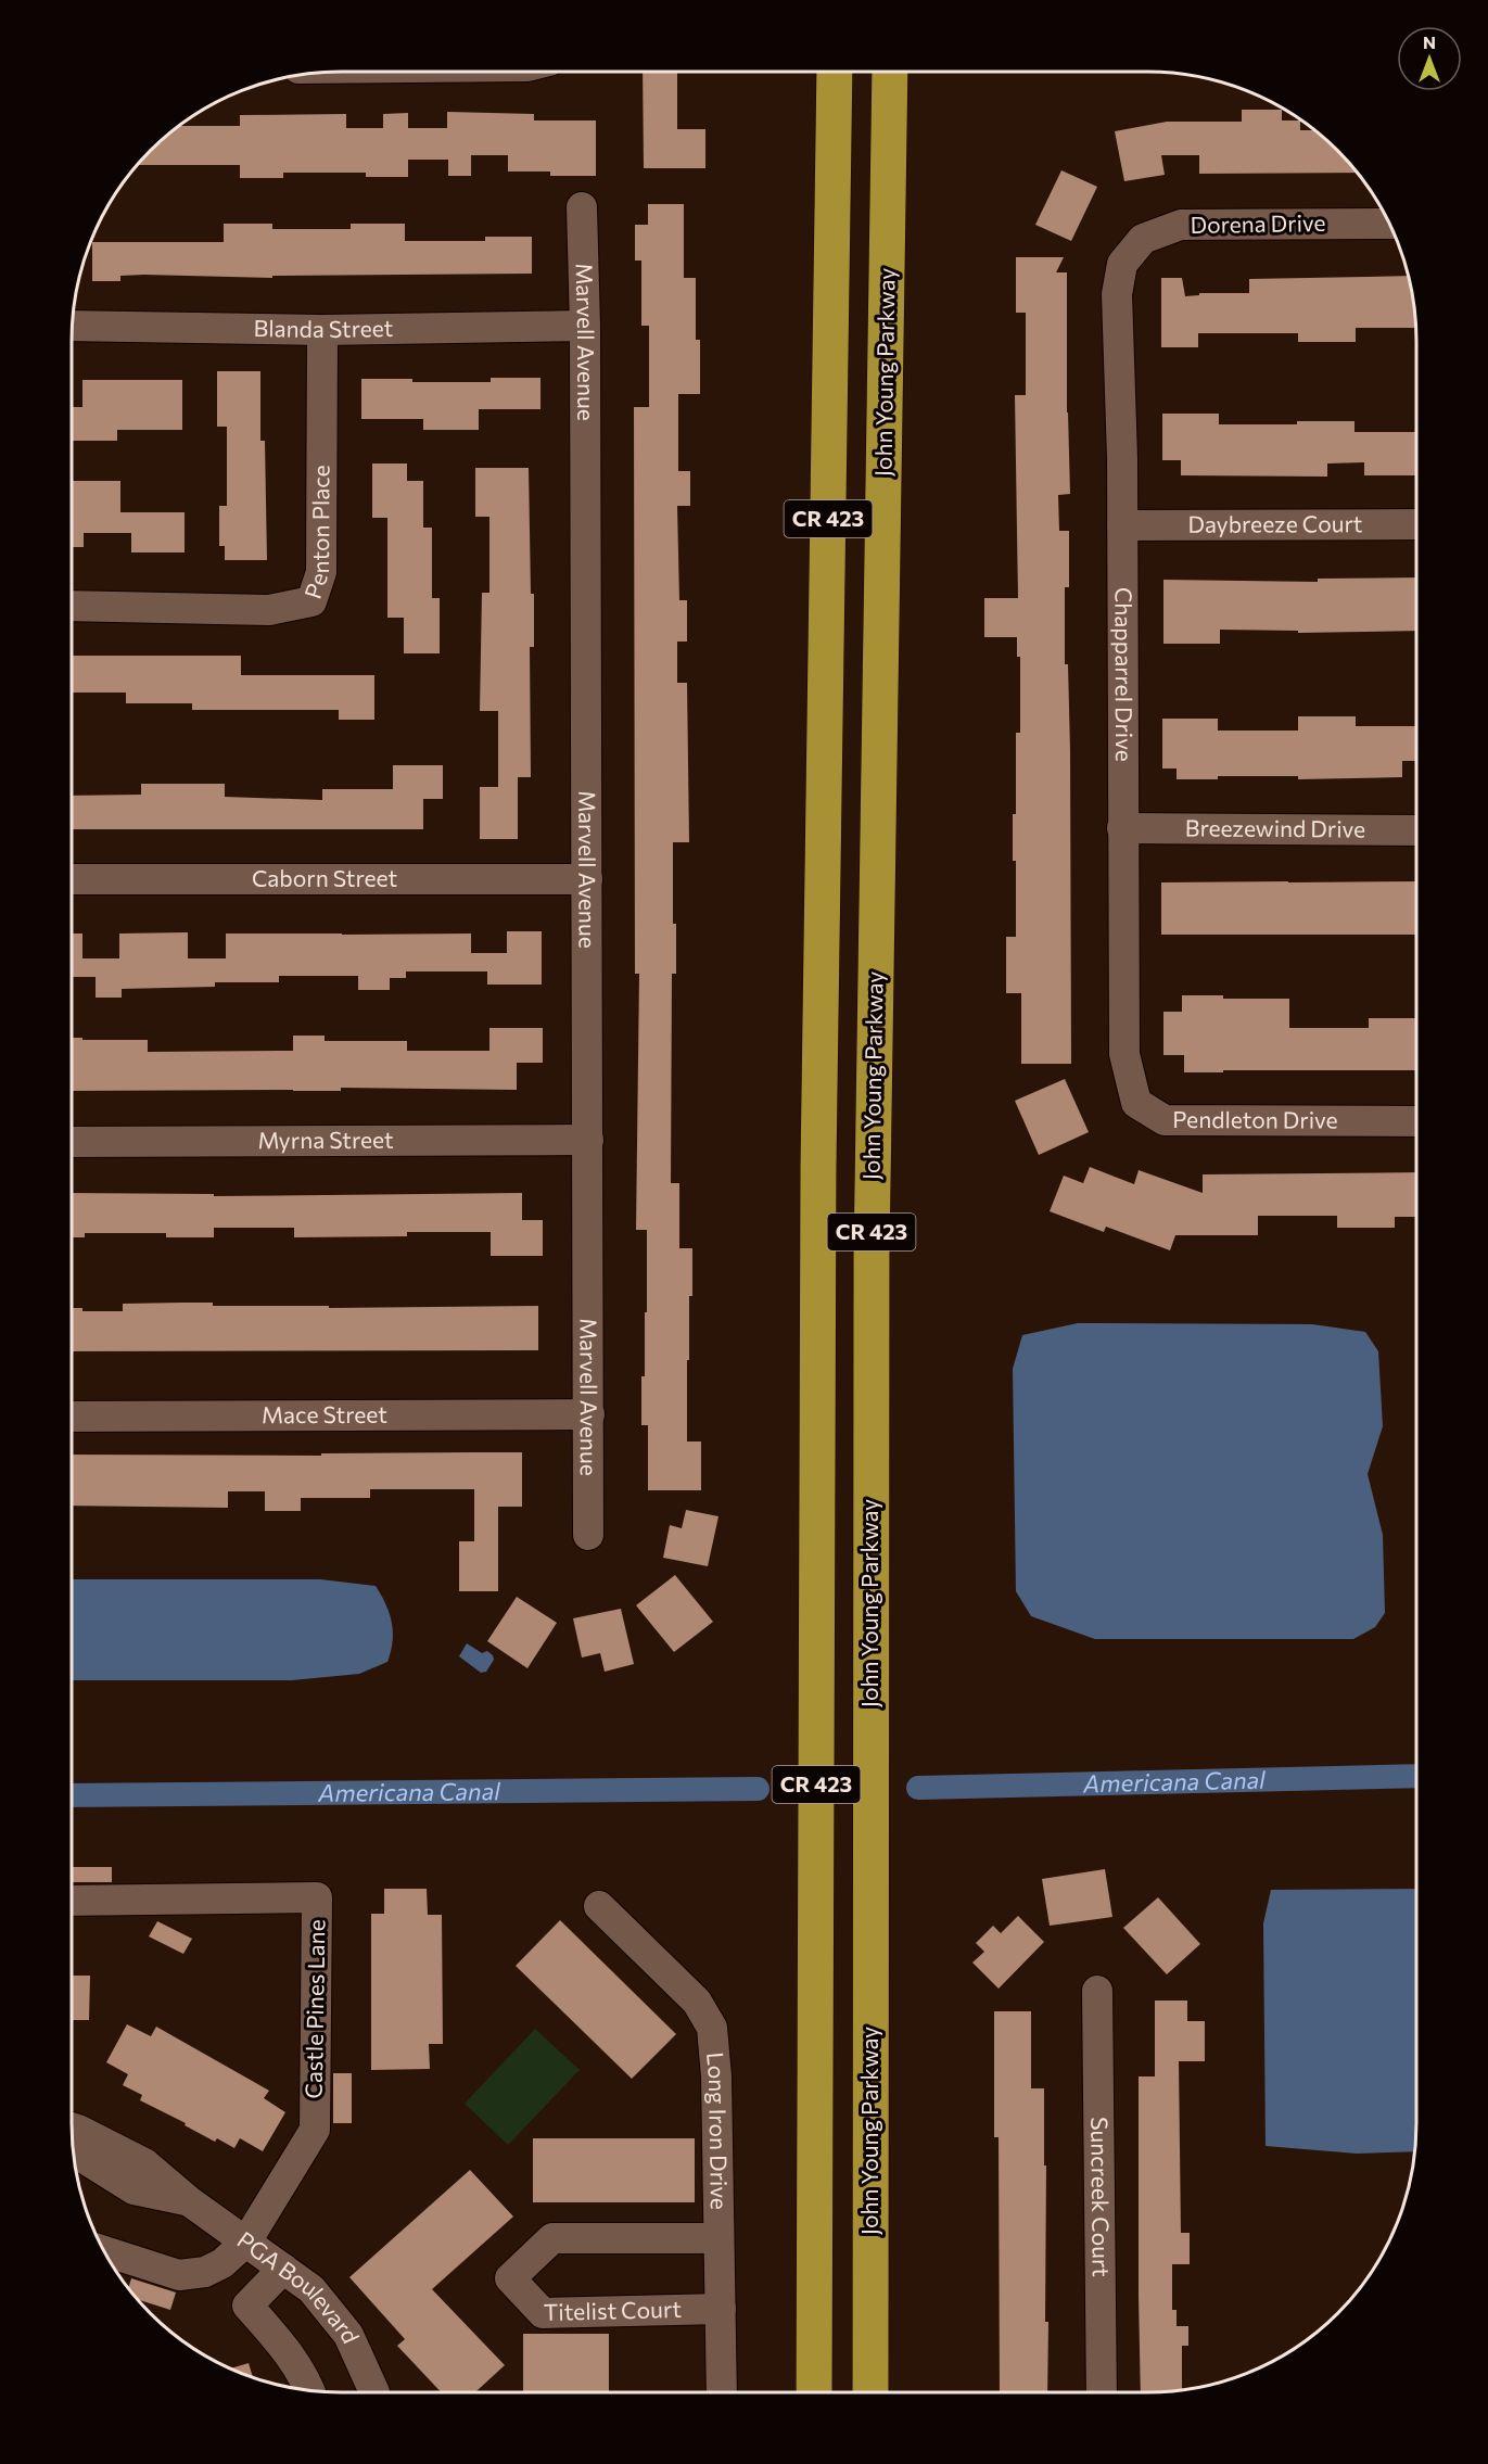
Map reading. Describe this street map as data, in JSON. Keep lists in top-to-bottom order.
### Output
{
  "streets": {
    "highway": ["John Young Parkway", "CR 423"],
    "street": [
      "Dorena Drive",
      "Blanda Street",
      "Marvell Avenue",
      "Daybreeze Court",
      "Penton Place",
      "Chapparrel Drive",
      "Breezewind Drive",
      "Caborn Street",
      "Pendleton Drive",
      "Myrna Street",
      "Mace Street",
      "Castle Pines Lane",
      "Long Iron Drive",
      "Suncreek Court",
      "PGA Boulevard",
      "Titelist Court"
    ]
  },
  "crossings": [
    ["Dorena Drive", "Chapparrel Drive"],
    ["Blanda Street", "Marvell Avenue"],
    ["Blanda Street", "Penton Place"],
    ["Marvell Avenue", "Caborn Street"],
    ["Marvell Avenue", "Myrna Street"],
    ["Marvell Avenue", "Mace Street"],
    ["Daybreeze Court", "Chapparrel Drive"],
    ["Chapparrel Drive", "Breezewind Drive"],
    ["Chapparrel Drive", "Pendleton Drive"],
    ["Castle Pines Lane", "PGA Boulevard"],
    ["Long Iron Drive", "Titelist Court"]
  ],
  "water": ["Americana Canal"],
  "north": "top"
}
